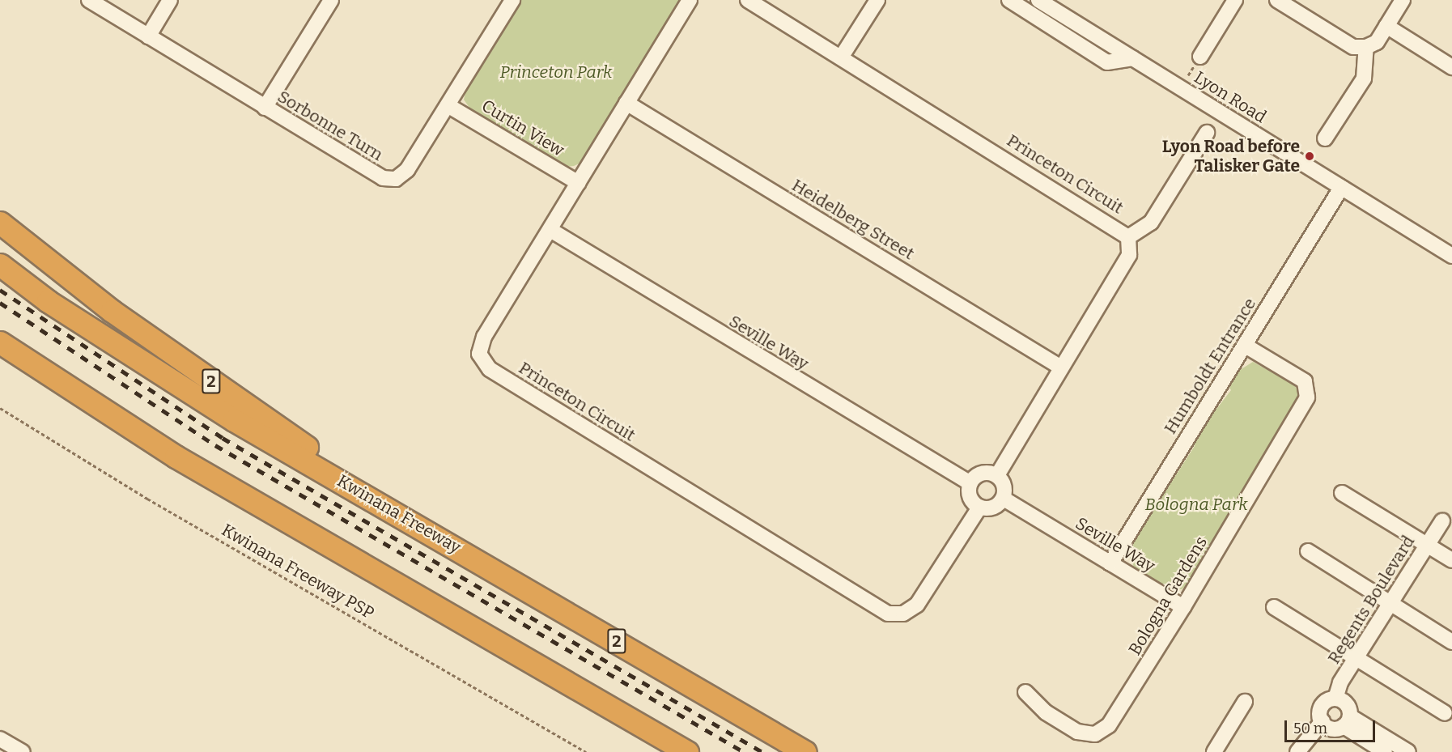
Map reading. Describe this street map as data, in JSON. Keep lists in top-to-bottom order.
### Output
{
  "streets": {
    "highway": ["2", "Kwinana Freeway"],
    "street": [
      "Lyon Road",
      "Sorbonne Turn",
      "Curtin View",
      "Princeton Circuit",
      "Heidelberg Street",
      "Seville Way",
      "Humboldt Entrance",
      "Bologna Gardens",
      "Regents Boulevard"
    ],
    "path": ["Kwinana Freeway PSP"]
  },
  "crossings": [
    ["Lyon Road", "Humboldt Entrance"],
    ["Sorbonne Turn", "Curtin View"],
    ["Curtin View", "Princeton Circuit"],
    ["Princeton Circuit", "Heidelberg Street"],
    ["Princeton Circuit", "Seville Way"],
    ["Seville Way", "Humboldt Entrance"],
    ["Seville Way", "Bologna Gardens"],
    ["Humboldt Entrance", "Bologna Gardens"],
    ["2", "Kwinana Freeway"]
  ],
  "parks": ["Princeton Park", "Bologna Park"],
  "places": ["Lyon Road before Talisker Gate"],
  "scale_bar": "50 m"
}
